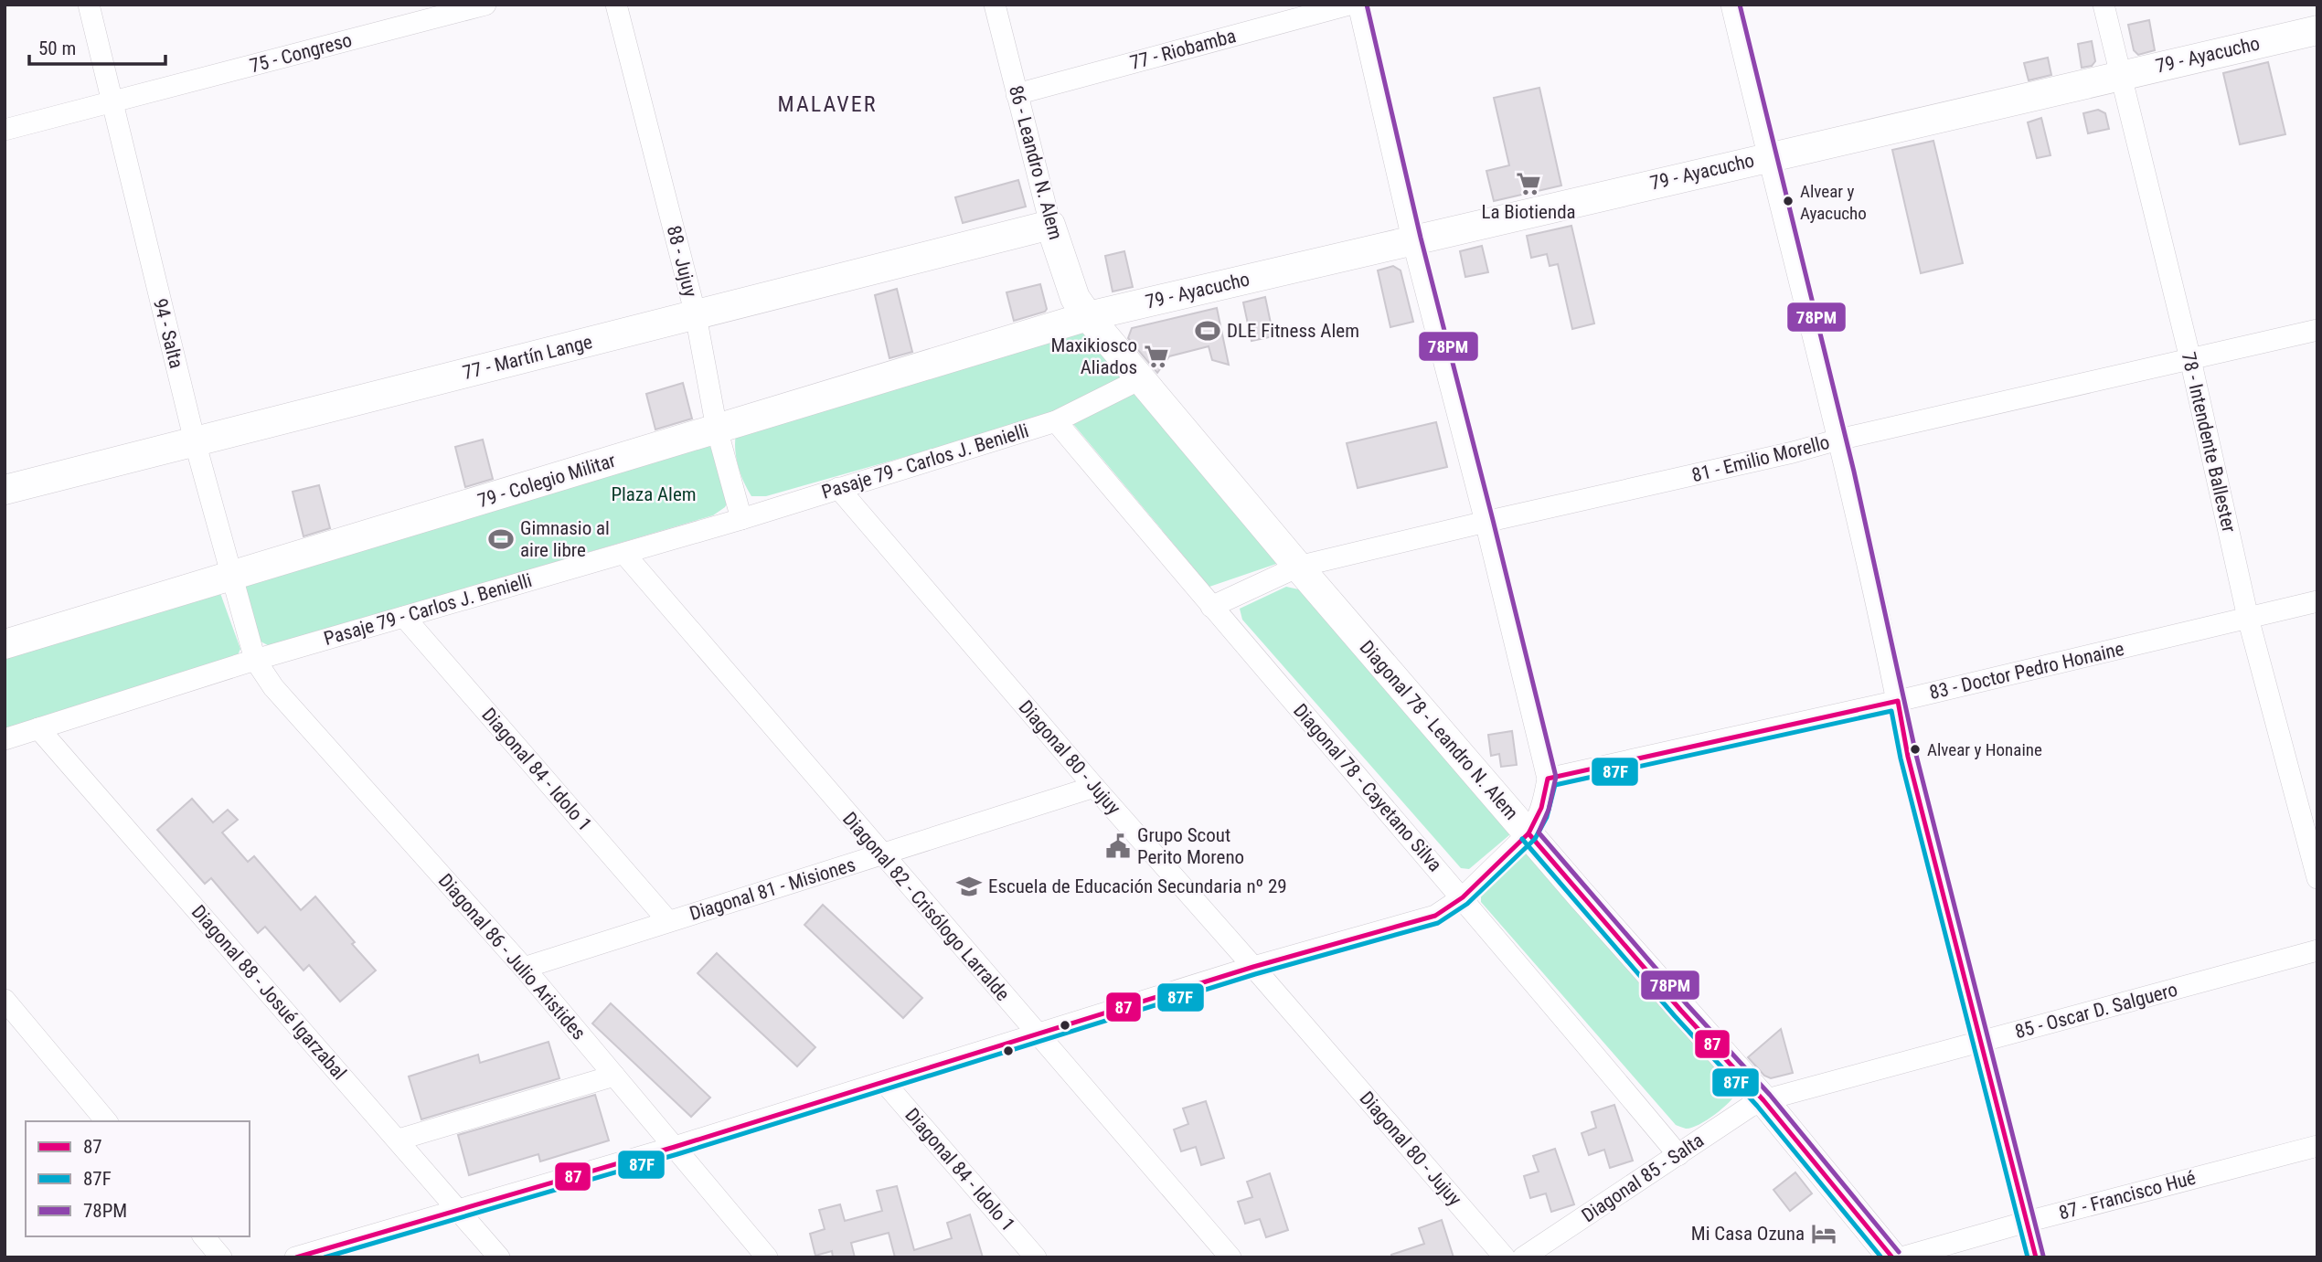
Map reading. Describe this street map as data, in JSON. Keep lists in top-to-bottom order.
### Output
{
  "streets": {
    "street": [
      "77 - Riobamba",
      "75 - Congreso",
      "79 - Ayacucho",
      "86 - Leandro N. Alem",
      "88 - Jujuy",
      "94 - Salta",
      "77 - Martín Lange",
      "78 - Intendente Ballester",
      "81 - Emilio Morello",
      "Pasaje 79 - Carlos J. Benielli",
      "79 - Colegio Militar",
      "83 - Doctor Pedro Honaine",
      "Diagonal 78 - Leandro N. Alem",
      "Diagonal 80 - Jujuy",
      "Diagonal 84 - Idolo 1",
      "Diagonal 78 - Cayetano Silva",
      "Diagonal 81 - Misiones",
      "Diagonal 82 - Crisólogo Larralde",
      "Diagonal 86 - Julio Aristides",
      "Diagonal 88 - Josué Igarzabal",
      "85 - Oscar D. Salguero",
      "Diagonal 85 - Salta",
      "87 - Francisco Hué"
    ]
  },
  "crossings": [
    ["77 - Riobamba", "86 - Leandro N. Alem"],
    ["75 - Congreso", "94 - Salta"],
    ["79 - Ayacucho", "86 - Leandro N. Alem"],
    ["79 - Ayacucho", "78 - Intendente Ballester"],
    ["79 - Ayacucho", "79 - Colegio Militar"],
    ["79 - Ayacucho", "Diagonal 78 - Leandro N. Alem"],
    ["86 - Leandro N. Alem", "77 - Martín Lange"],
    ["86 - Leandro N. Alem", "79 - Colegio Militar"],
    ["86 - Leandro N. Alem", "Diagonal 78 - Leandro N. Alem"],
    ["88 - Jujuy", "77 - Martín Lange"],
    ["88 - Jujuy", "Pasaje 79 - Carlos J. Benielli"],
    ["88 - Jujuy", "79 - Colegio Militar"],
    ["94 - Salta", "77 - Martín Lange"],
    ["94 - Salta", "Pasaje 79 - Carlos J. Benielli"],
    ["94 - Salta", "79 - Colegio Militar"],
    ["94 - Salta", "Diagonal 86 - Julio Aristides"],
    ["78 - Intendente Ballester", "81 - Emilio Morello"],
    ["78 - Intendente Ballester", "83 - Doctor Pedro Honaine"],
    ["81 - Emilio Morello", "Diagonal 78 - Leandro N. Alem"],
    ["81 - Emilio Morello", "Diagonal 78 - Cayetano Silva"],
    ["Pasaje 79 - Carlos J. Benielli", "Diagonal 78 - Leandro N. Alem"],
    ["Pasaje 79 - Carlos J. Benielli", "Diagonal 80 - Jujuy"],
    ["Pasaje 79 - Carlos J. Benielli", "Diagonal 84 - Idolo 1"],
    ["Pasaje 79 - Carlos J. Benielli", "Diagonal 78 - Cayetano Silva"],
    ["Pasaje 79 - Carlos J. Benielli", "Diagonal 82 - Crisólogo Larralde"],
    ["Pasaje 79 - Carlos J. Benielli", "Diagonal 86 - Julio Aristides"],
    ["Pasaje 79 - Carlos J. Benielli", "Diagonal 88 - Josué Igarzabal"],
    ["79 - Colegio Militar", "Diagonal 78 - Leandro N. Alem"],
    ["Diagonal 78 - Leandro N. Alem", "85 - Oscar D. Salguero"],
    ["Diagonal 78 - Leandro N. Alem", "Diagonal 85 - Salta"],
    ["Diagonal 80 - Jujuy", "Diagonal 81 - Misiones"],
    ["Diagonal 84 - Idolo 1", "Diagonal 81 - Misiones"],
    ["Diagonal 78 - Cayetano Silva", "Diagonal 85 - Salta"],
    ["Diagonal 81 - Misiones", "Diagonal 82 - Crisólogo Larralde"],
    ["Diagonal 81 - Misiones", "Diagonal 86 - Julio Aristides"],
    ["85 - Oscar D. Salguero", "Diagonal 85 - Salta"]
  ],
  "districts": ["MALAVER"],
  "parks": ["Plaza Alem"],
  "places": {
    "supermarket": ["La Biotienda", "Maxikiosco Aliados"],
    "other": ["Alvear y Ayacucho", "Alvear y Honaine"],
    "sports": ["DLE Fitness Alem", "Gimnasio al aire libre"],
    "public building": ["Grupo Scout Perito Moreno"],
    "school or university": ["Escuela de Educación Secundaria nº 29"],
    "hotel": ["Mi Casa Ozuna"]
  },
  "lines": ["transit line 78PM", "transit line 87", "transit line 87F"],
  "legend": ["87", "87F", "78PM"],
  "scale_bar": "50 m"
}
